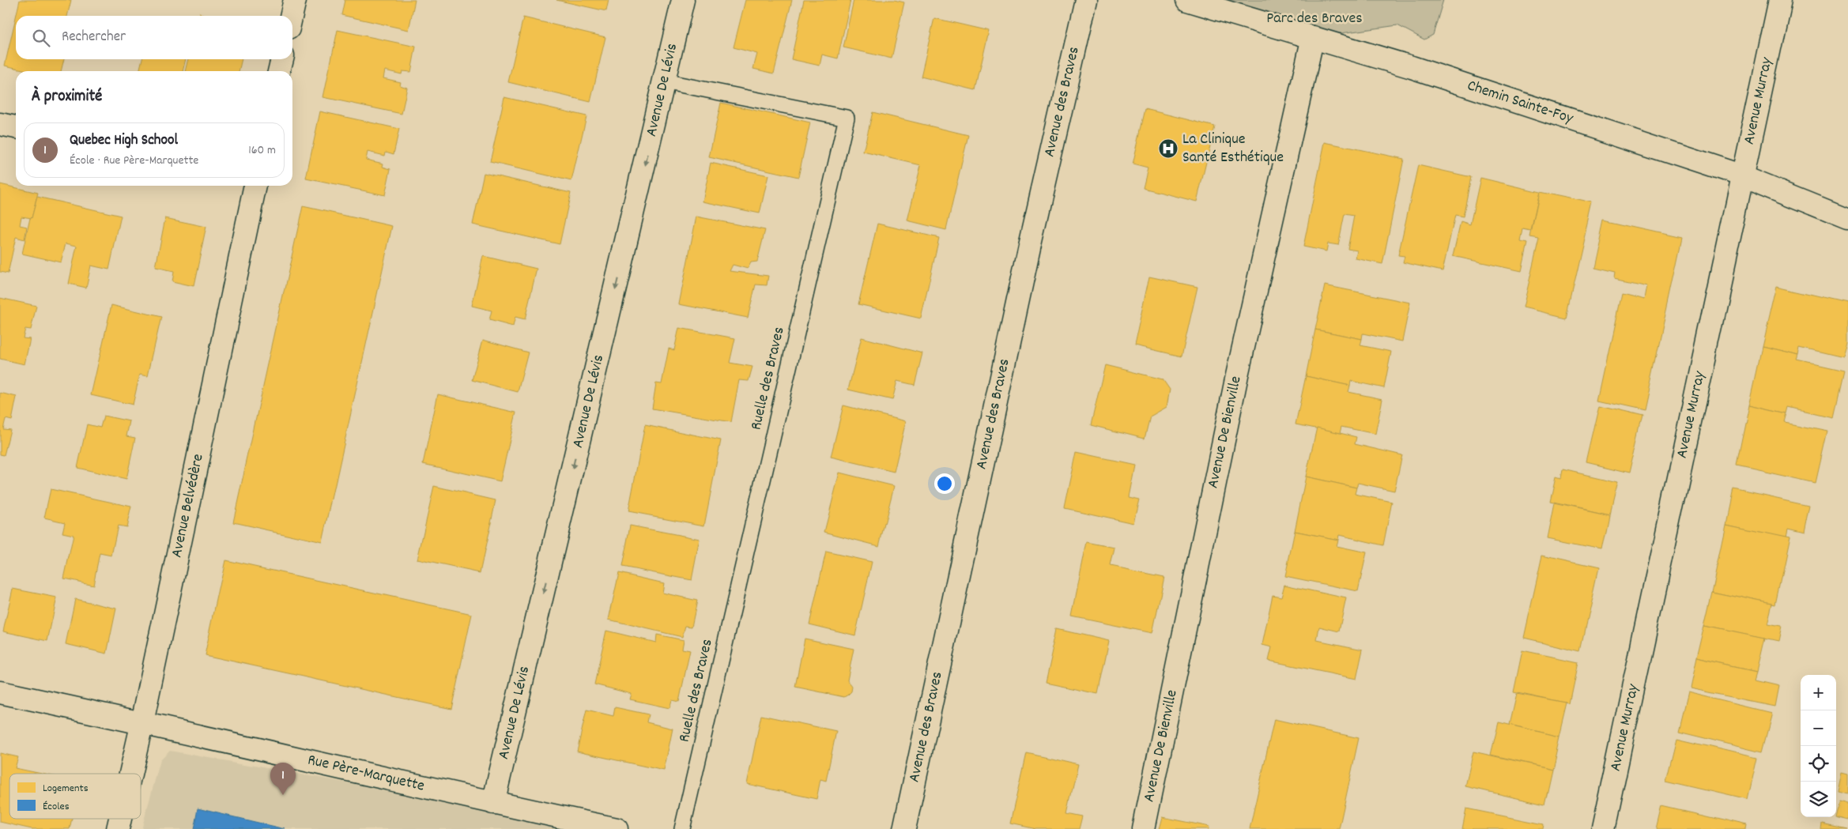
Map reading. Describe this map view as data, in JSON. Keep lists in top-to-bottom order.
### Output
{
  "streets": {
    "street": [
      "Avenue De Lévis",
      "Avenue Murray",
      "Avenue des Braves",
      "Chemin Sainte-Foy",
      "Avenue De Bienville",
      "Avenue Belvédère",
      "Rue Père-Marquette"
    ],
    "lane": ["Ruelle des Braves"]
  },
  "crossings": [
    ["Avenue De Lévis", "Ruelle des Braves"],
    ["Avenue De Lévis", "Rue Père-Marquette"],
    ["Avenue Murray", "Chemin Sainte-Foy"],
    ["Chemin Sainte-Foy", "Avenue De Bienville"],
    ["Avenue Belvédère", "Rue Père-Marquette"]
  ],
  "one_way": ["Avenue De Lévis"],
  "parks": ["Parc des Braves"],
  "places": {
    "hospital": ["La Clinique Santé Esthétique"]
  },
  "legend": ["Logements", "Écoles"],
  "page": {
    "search": "Rechercher",
    "heading": "À proximité",
    "list": [
      {
        "mark": "1",
        "name": "Quebec High School",
        "note": "École · Rue Père-Marquette",
        "value": "160 m"
      }
    ],
    "map_buttons": ["+", "−"],
    "pins": "1"
  }
}
